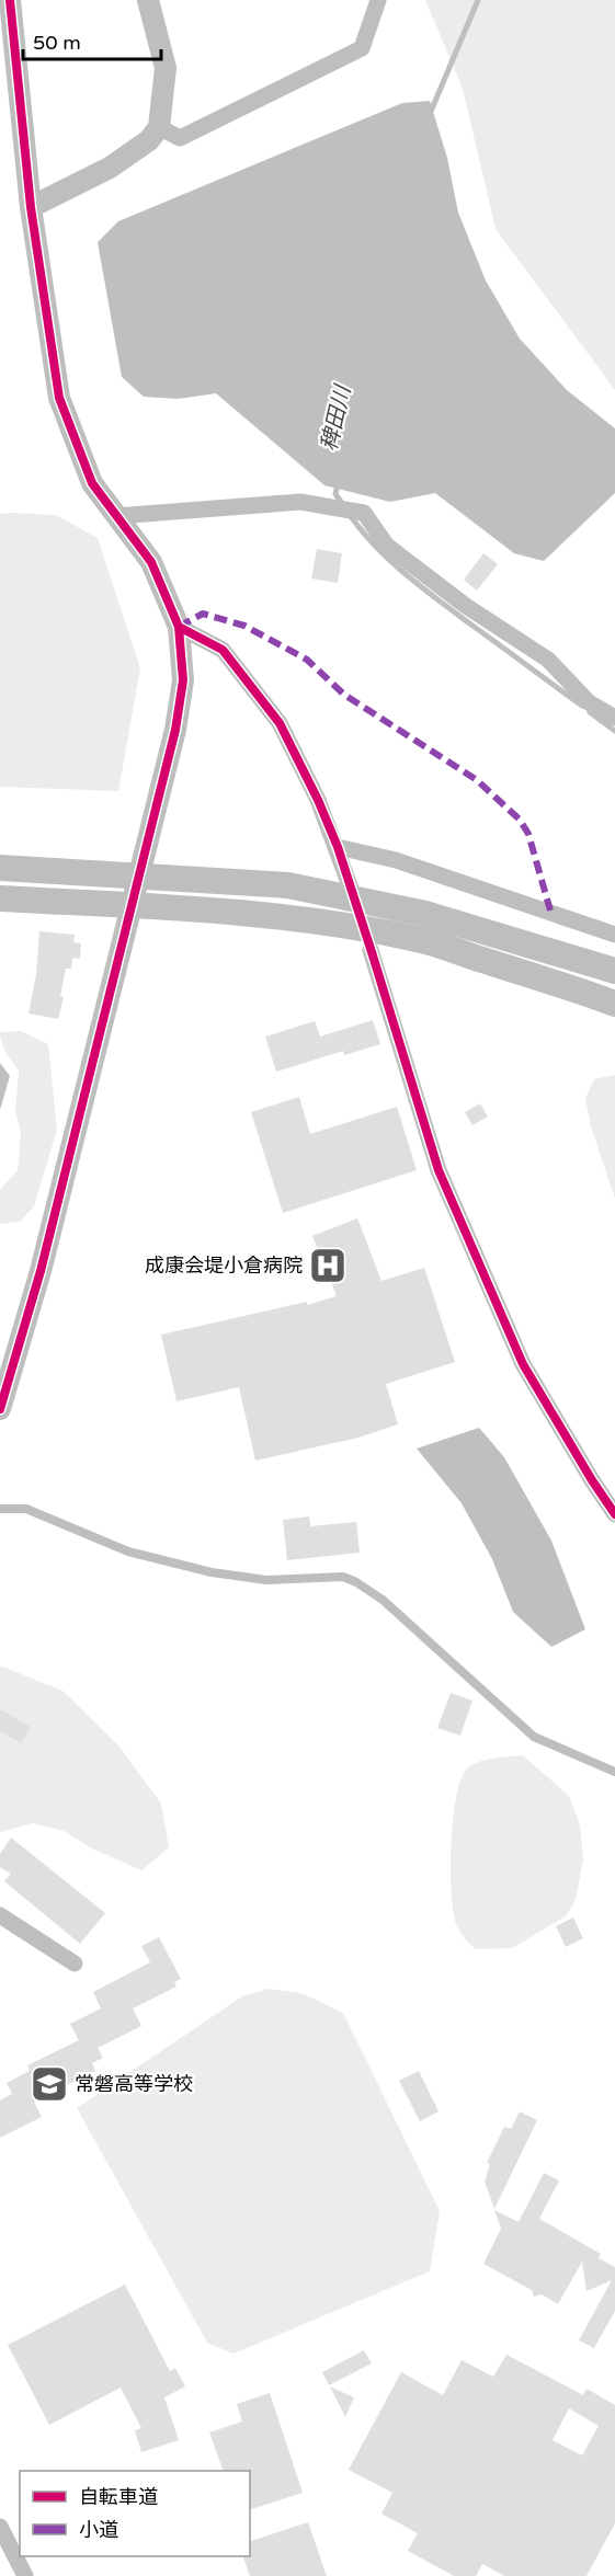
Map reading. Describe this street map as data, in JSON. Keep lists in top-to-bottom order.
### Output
{
  "water": ["稗田川"],
  "places": {
    "hospital": ["成康会堤小倉病院"],
    "school or university": ["常磐高等学校"]
  },
  "legend": ["自転車道", "小道"],
  "scale_bar": "50 m"
}
